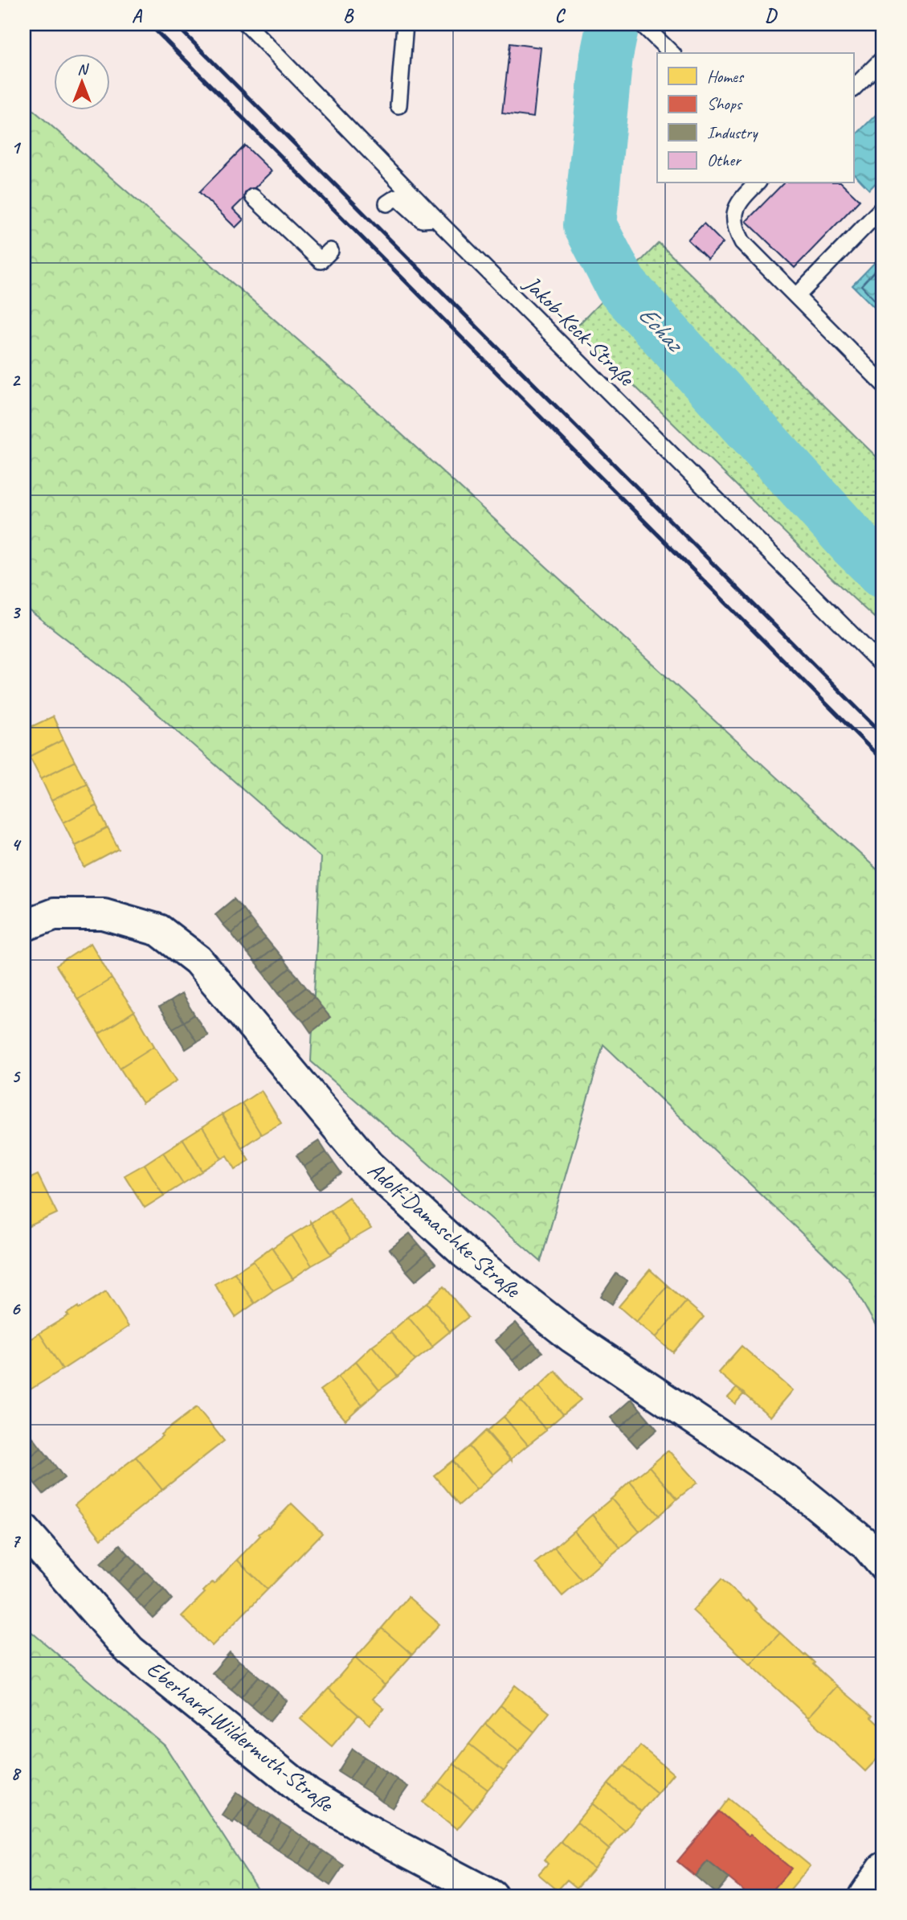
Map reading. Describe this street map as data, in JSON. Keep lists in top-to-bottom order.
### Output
{
  "streets": {
    "street": ["Adolf-Damaschke-Straße", "Eberhard-Wildermuth-Straße"],
    "lane": ["Jakob-Keck-Straße"]
  },
  "water": ["Echaz"],
  "legend": [
    "Homes",
    "Shops",
    "Industry",
    "Other"
  ],
  "north": "top",
  "grid": {
    "columns": [
      "A",
      "B",
      "C",
      "D"
    ],
    "rows": [
      "1",
      "2",
      "3",
      "4",
      "5",
      "6",
      "7",
      "8"
    ]
  }
}
